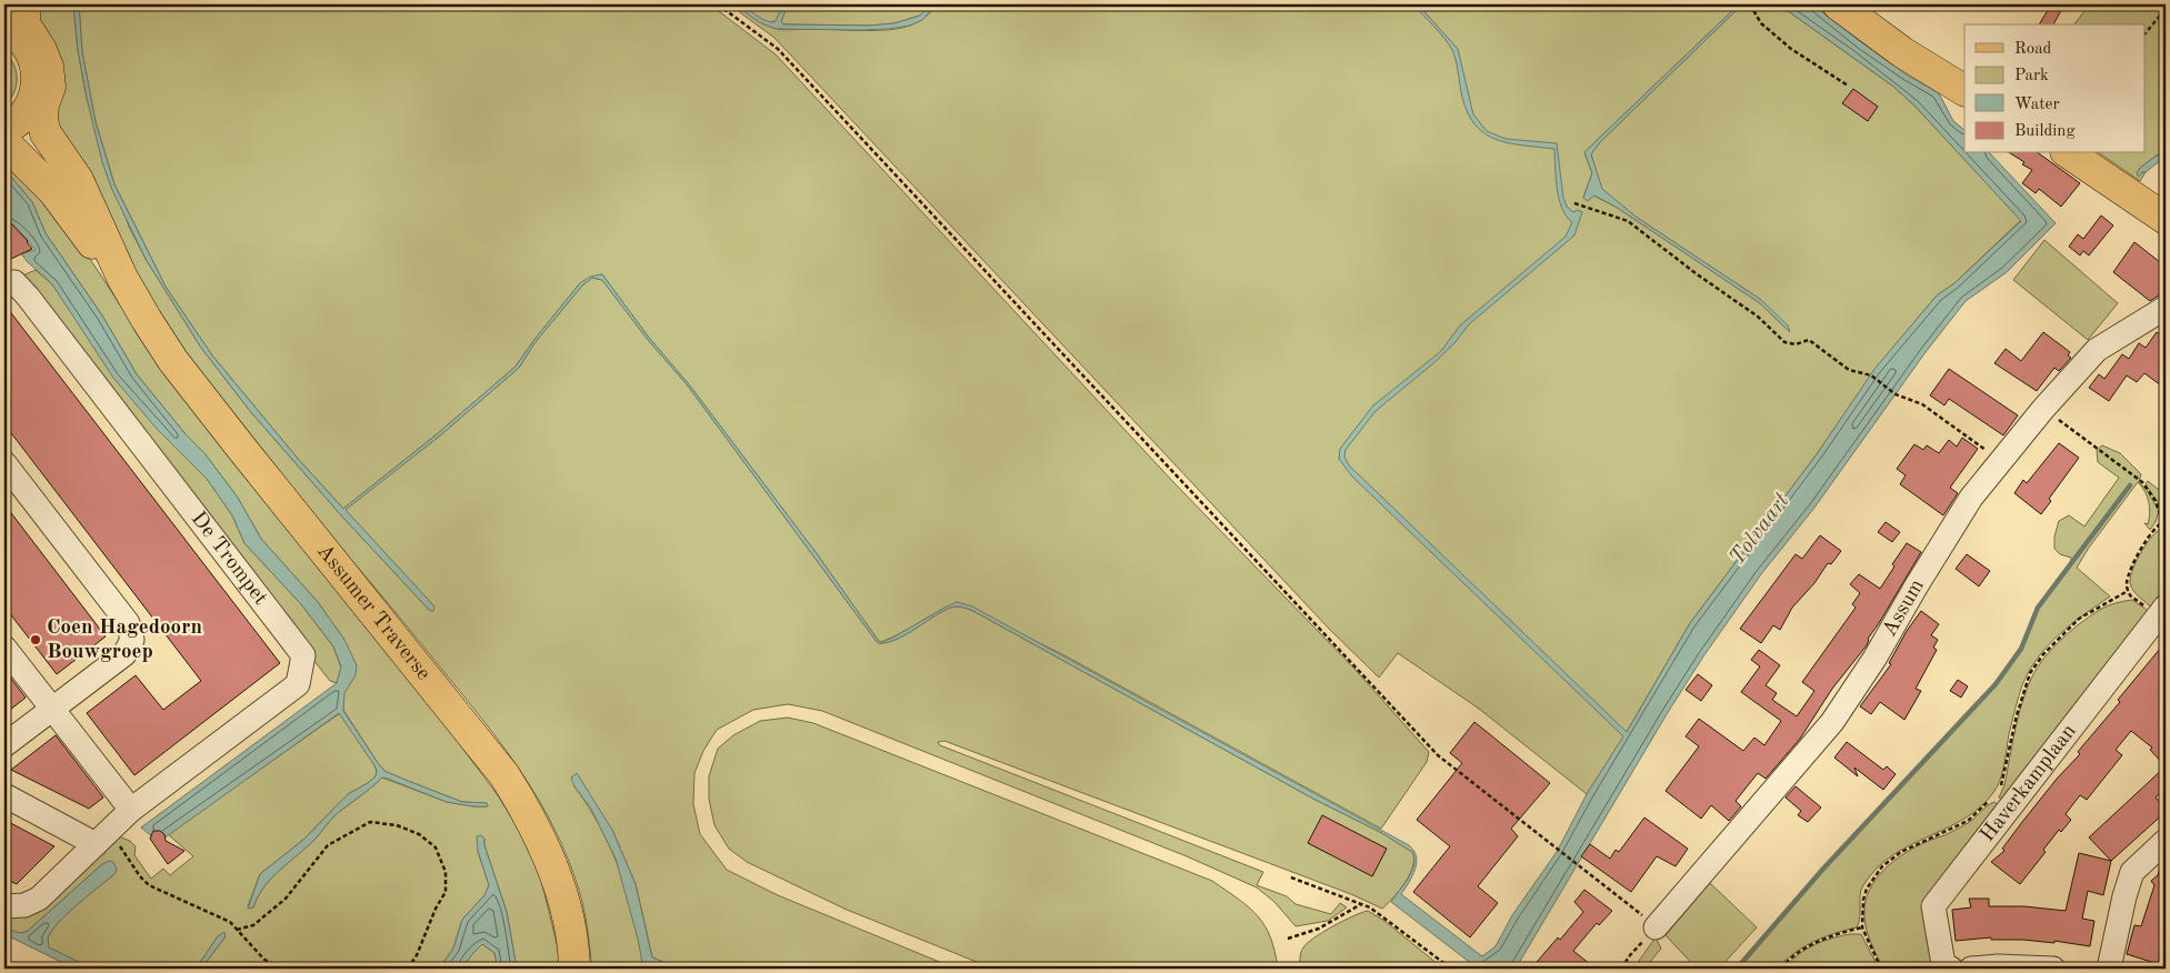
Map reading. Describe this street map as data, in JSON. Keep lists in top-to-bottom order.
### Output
{
  "streets": {
    "main road": ["Assumer Traverse"],
    "street": ["De Trompet", "Assum", "Haverkamplaan"]
  },
  "water": ["Tolvaart"],
  "places": ["Coen Hagedoorn Bouwgroep"],
  "legend": [
    "Road",
    "Park",
    "Water",
    "Building"
  ]
}
